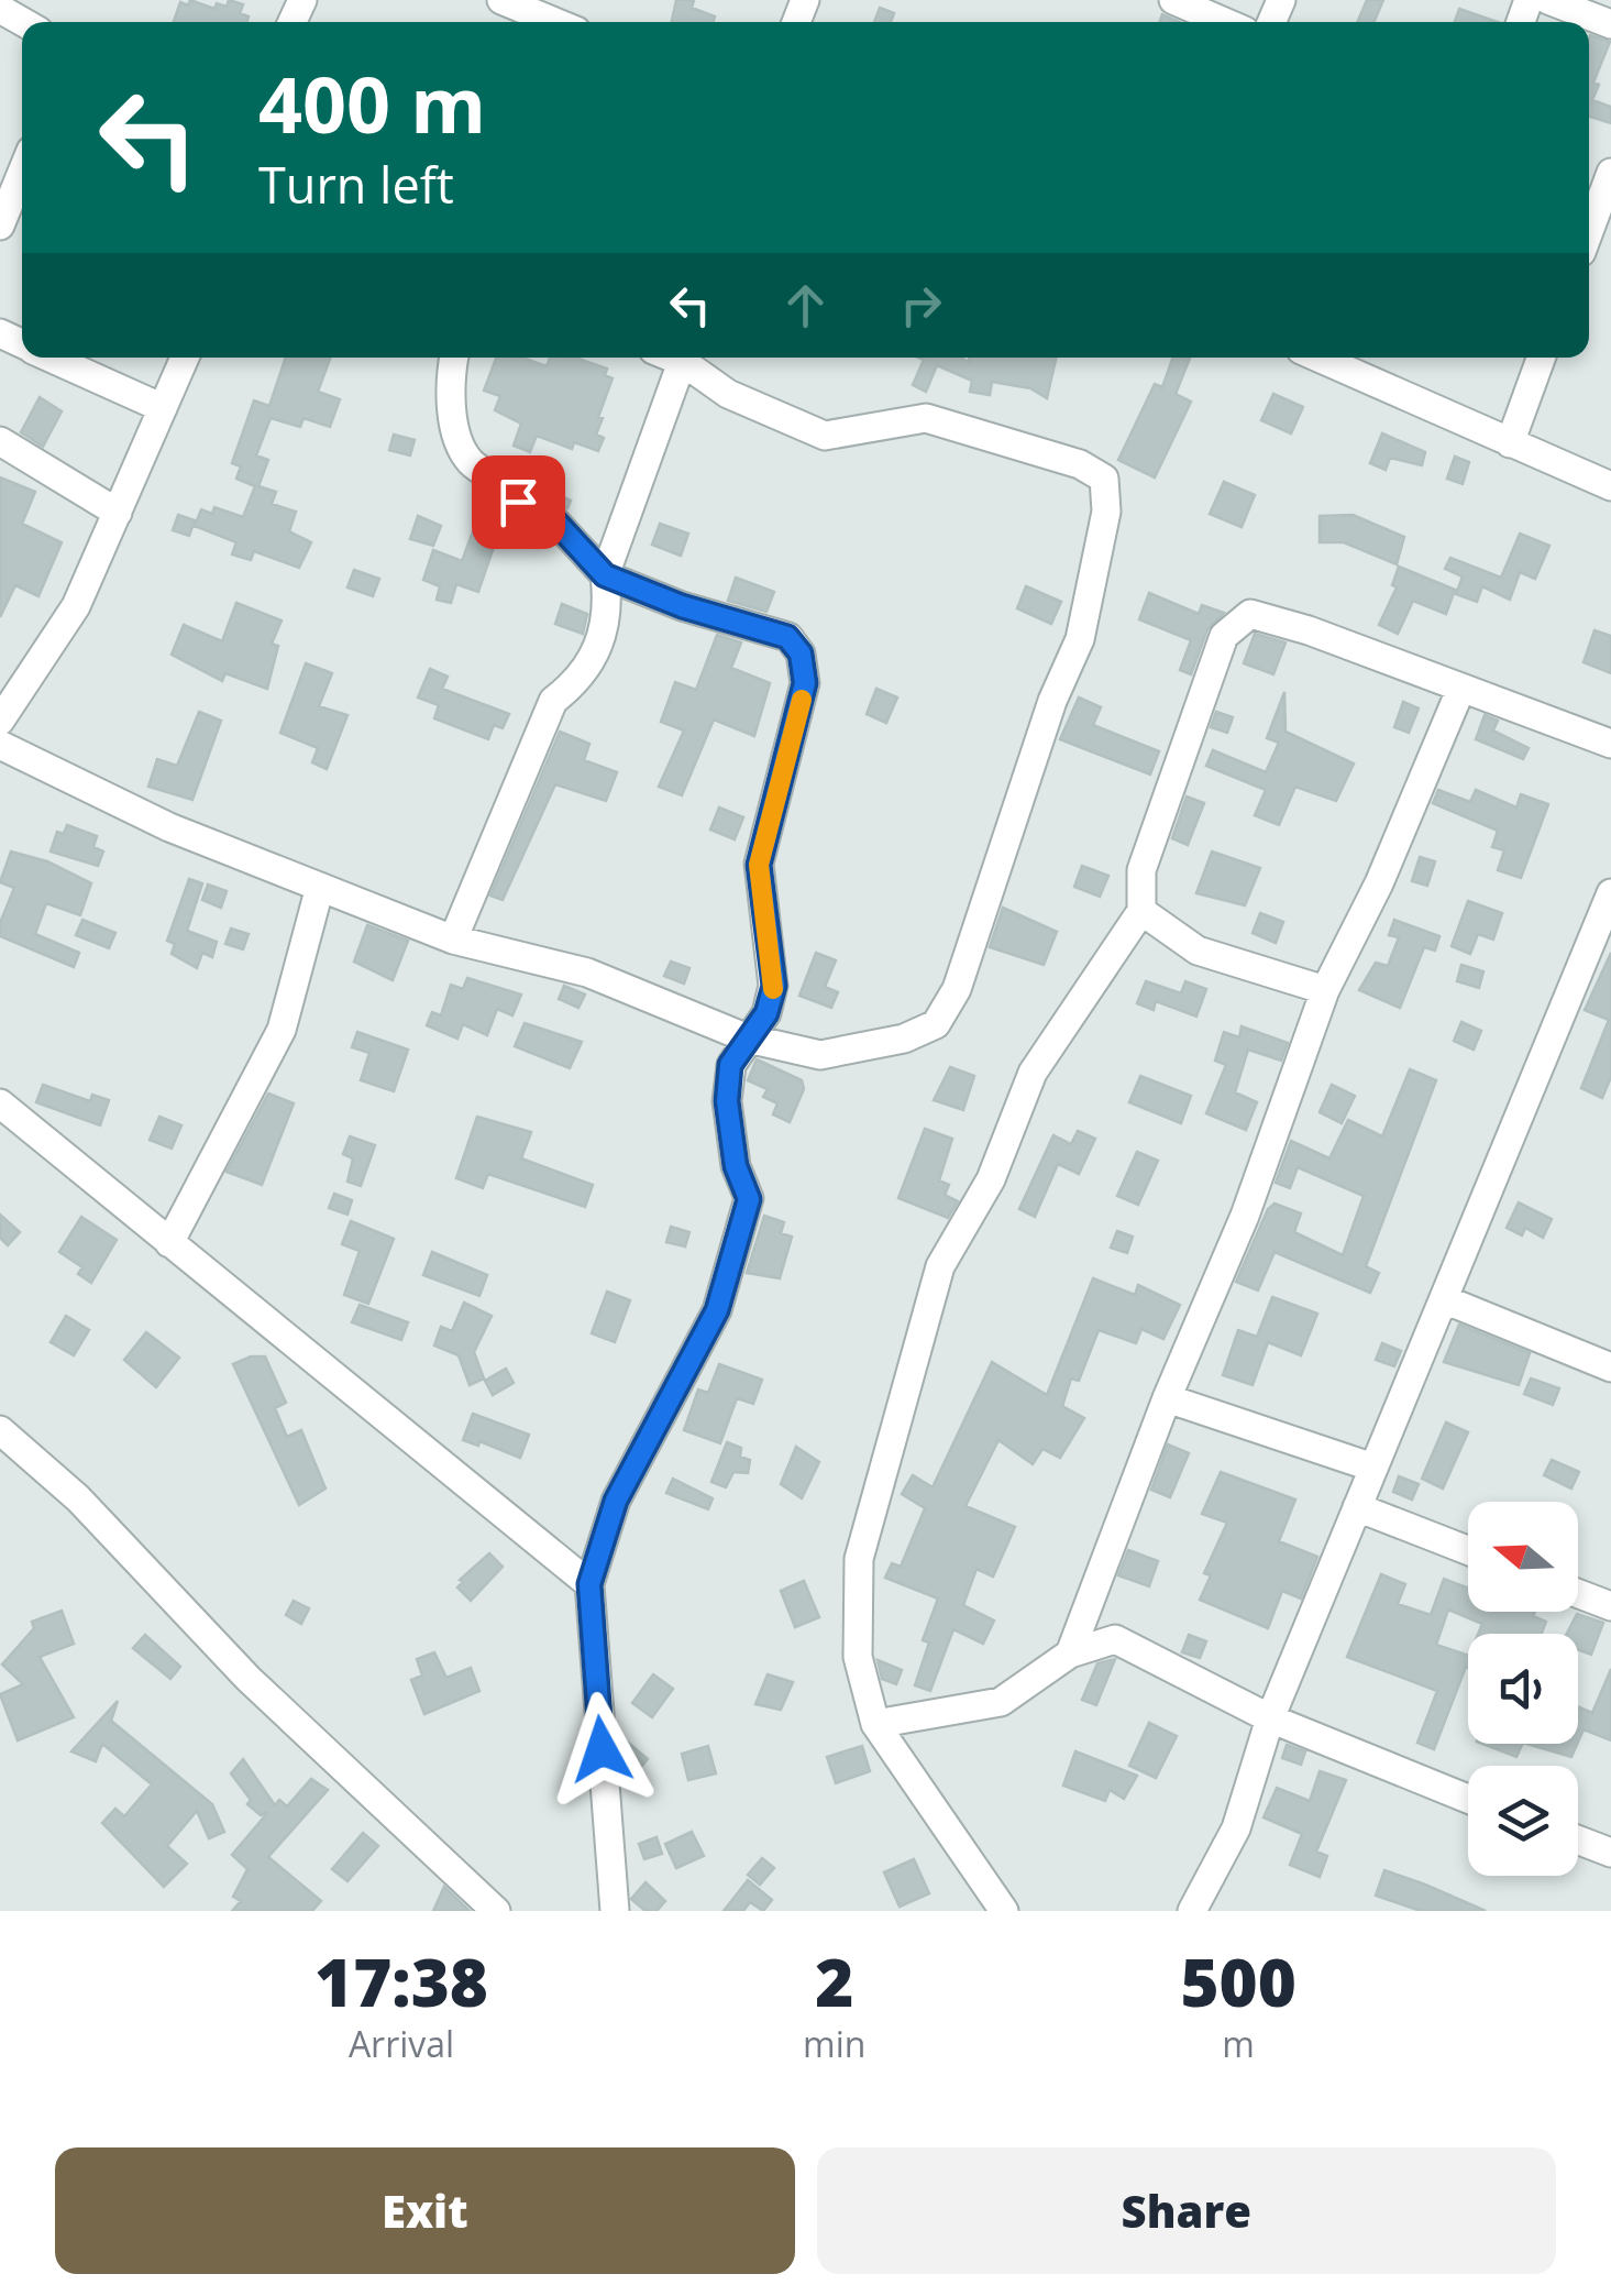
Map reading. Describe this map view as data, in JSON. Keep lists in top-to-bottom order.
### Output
{
  "north": "left",
  "page": {
    "turn": ["400 m", "Turn left"],
    "eta": [
      "17:38",
      "Arrival",
      "2",
      "min",
      "500",
      "m"
    ],
    "buttons": ["Exit", "Share"]
  }
}
